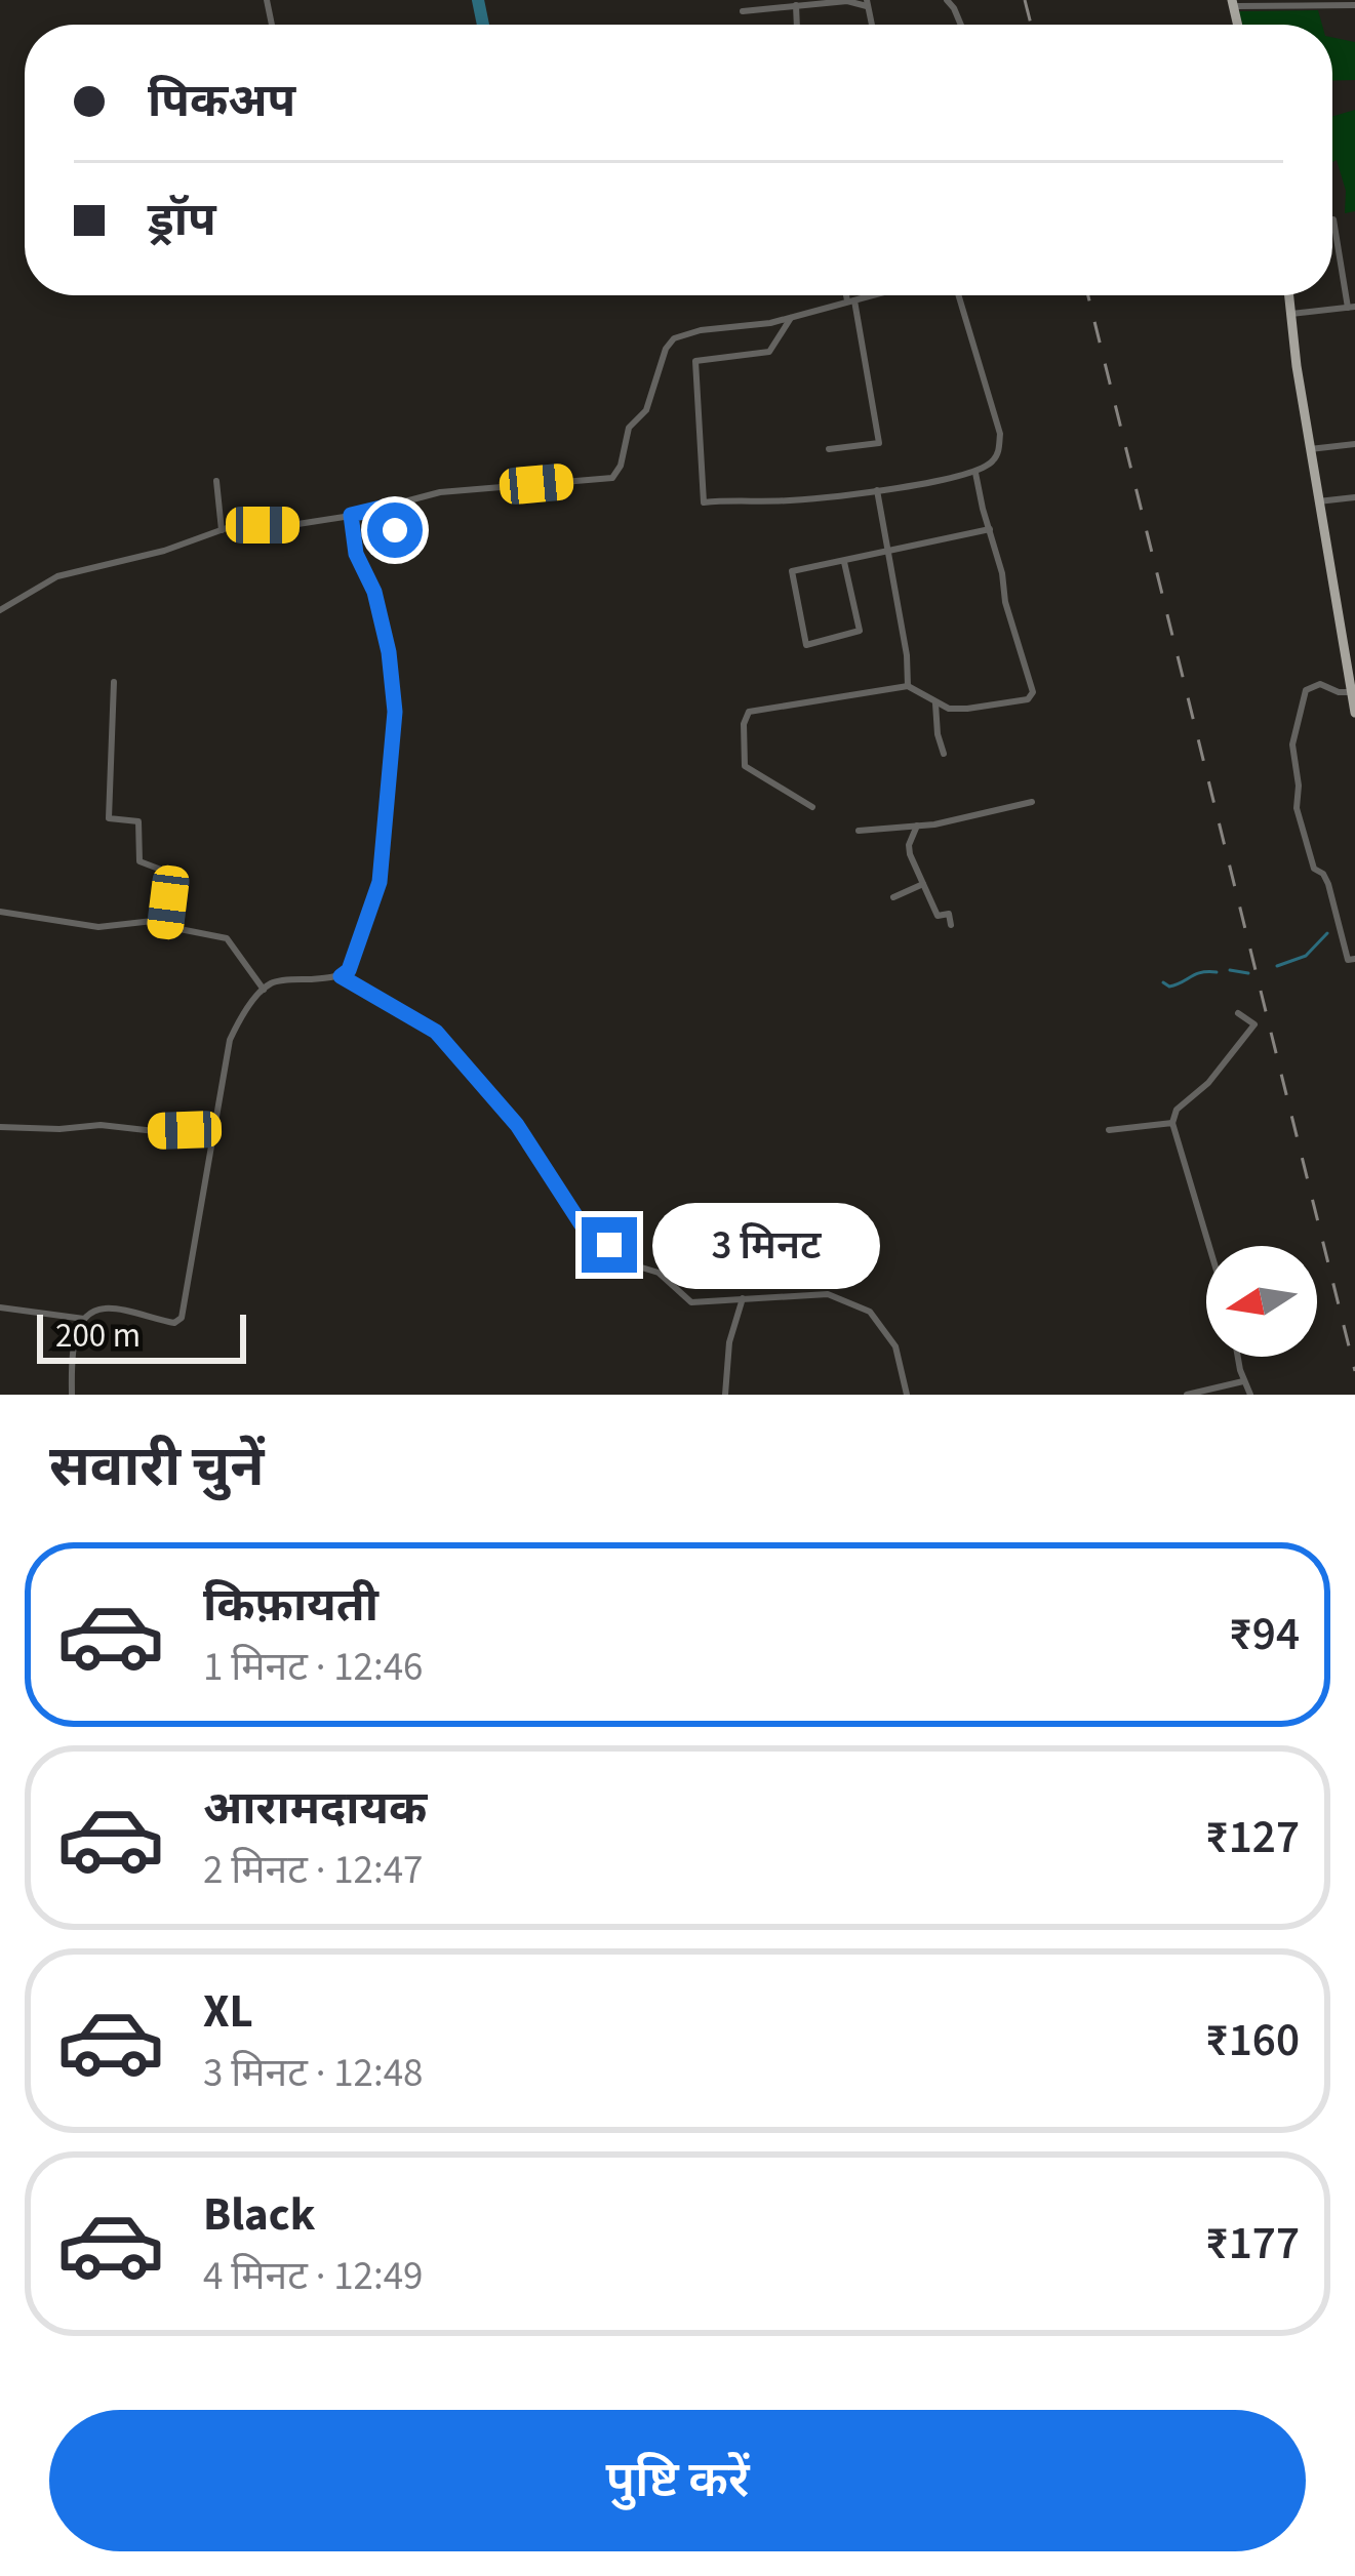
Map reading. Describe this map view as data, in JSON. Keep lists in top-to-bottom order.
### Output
{
  "scale_bar": "200 m",
  "north": "left",
  "page": {
    "banner": ["पिकअप", "ड्रॉप"],
    "bubble": "3 मिनट",
    "scale": "200 m",
    "heading": "सवारी चुनें",
    "list": [
      {
        "name": "किफ़ायती",
        "note": "1 मिनट · 12:46",
        "value": "₹94"
      },
      {
        "name": "आरामदायक",
        "note": "2 मिनट · 12:47",
        "value": "₹127"
      },
      {
        "name": "XL",
        "note": "3 मिनट · 12:48",
        "value": "₹160"
      },
      {
        "name": "Black",
        "note": "4 मिनट · 12:49",
        "value": "₹177"
      }
    ],
    "buttons": "पुष्टि करें"
  }
}
